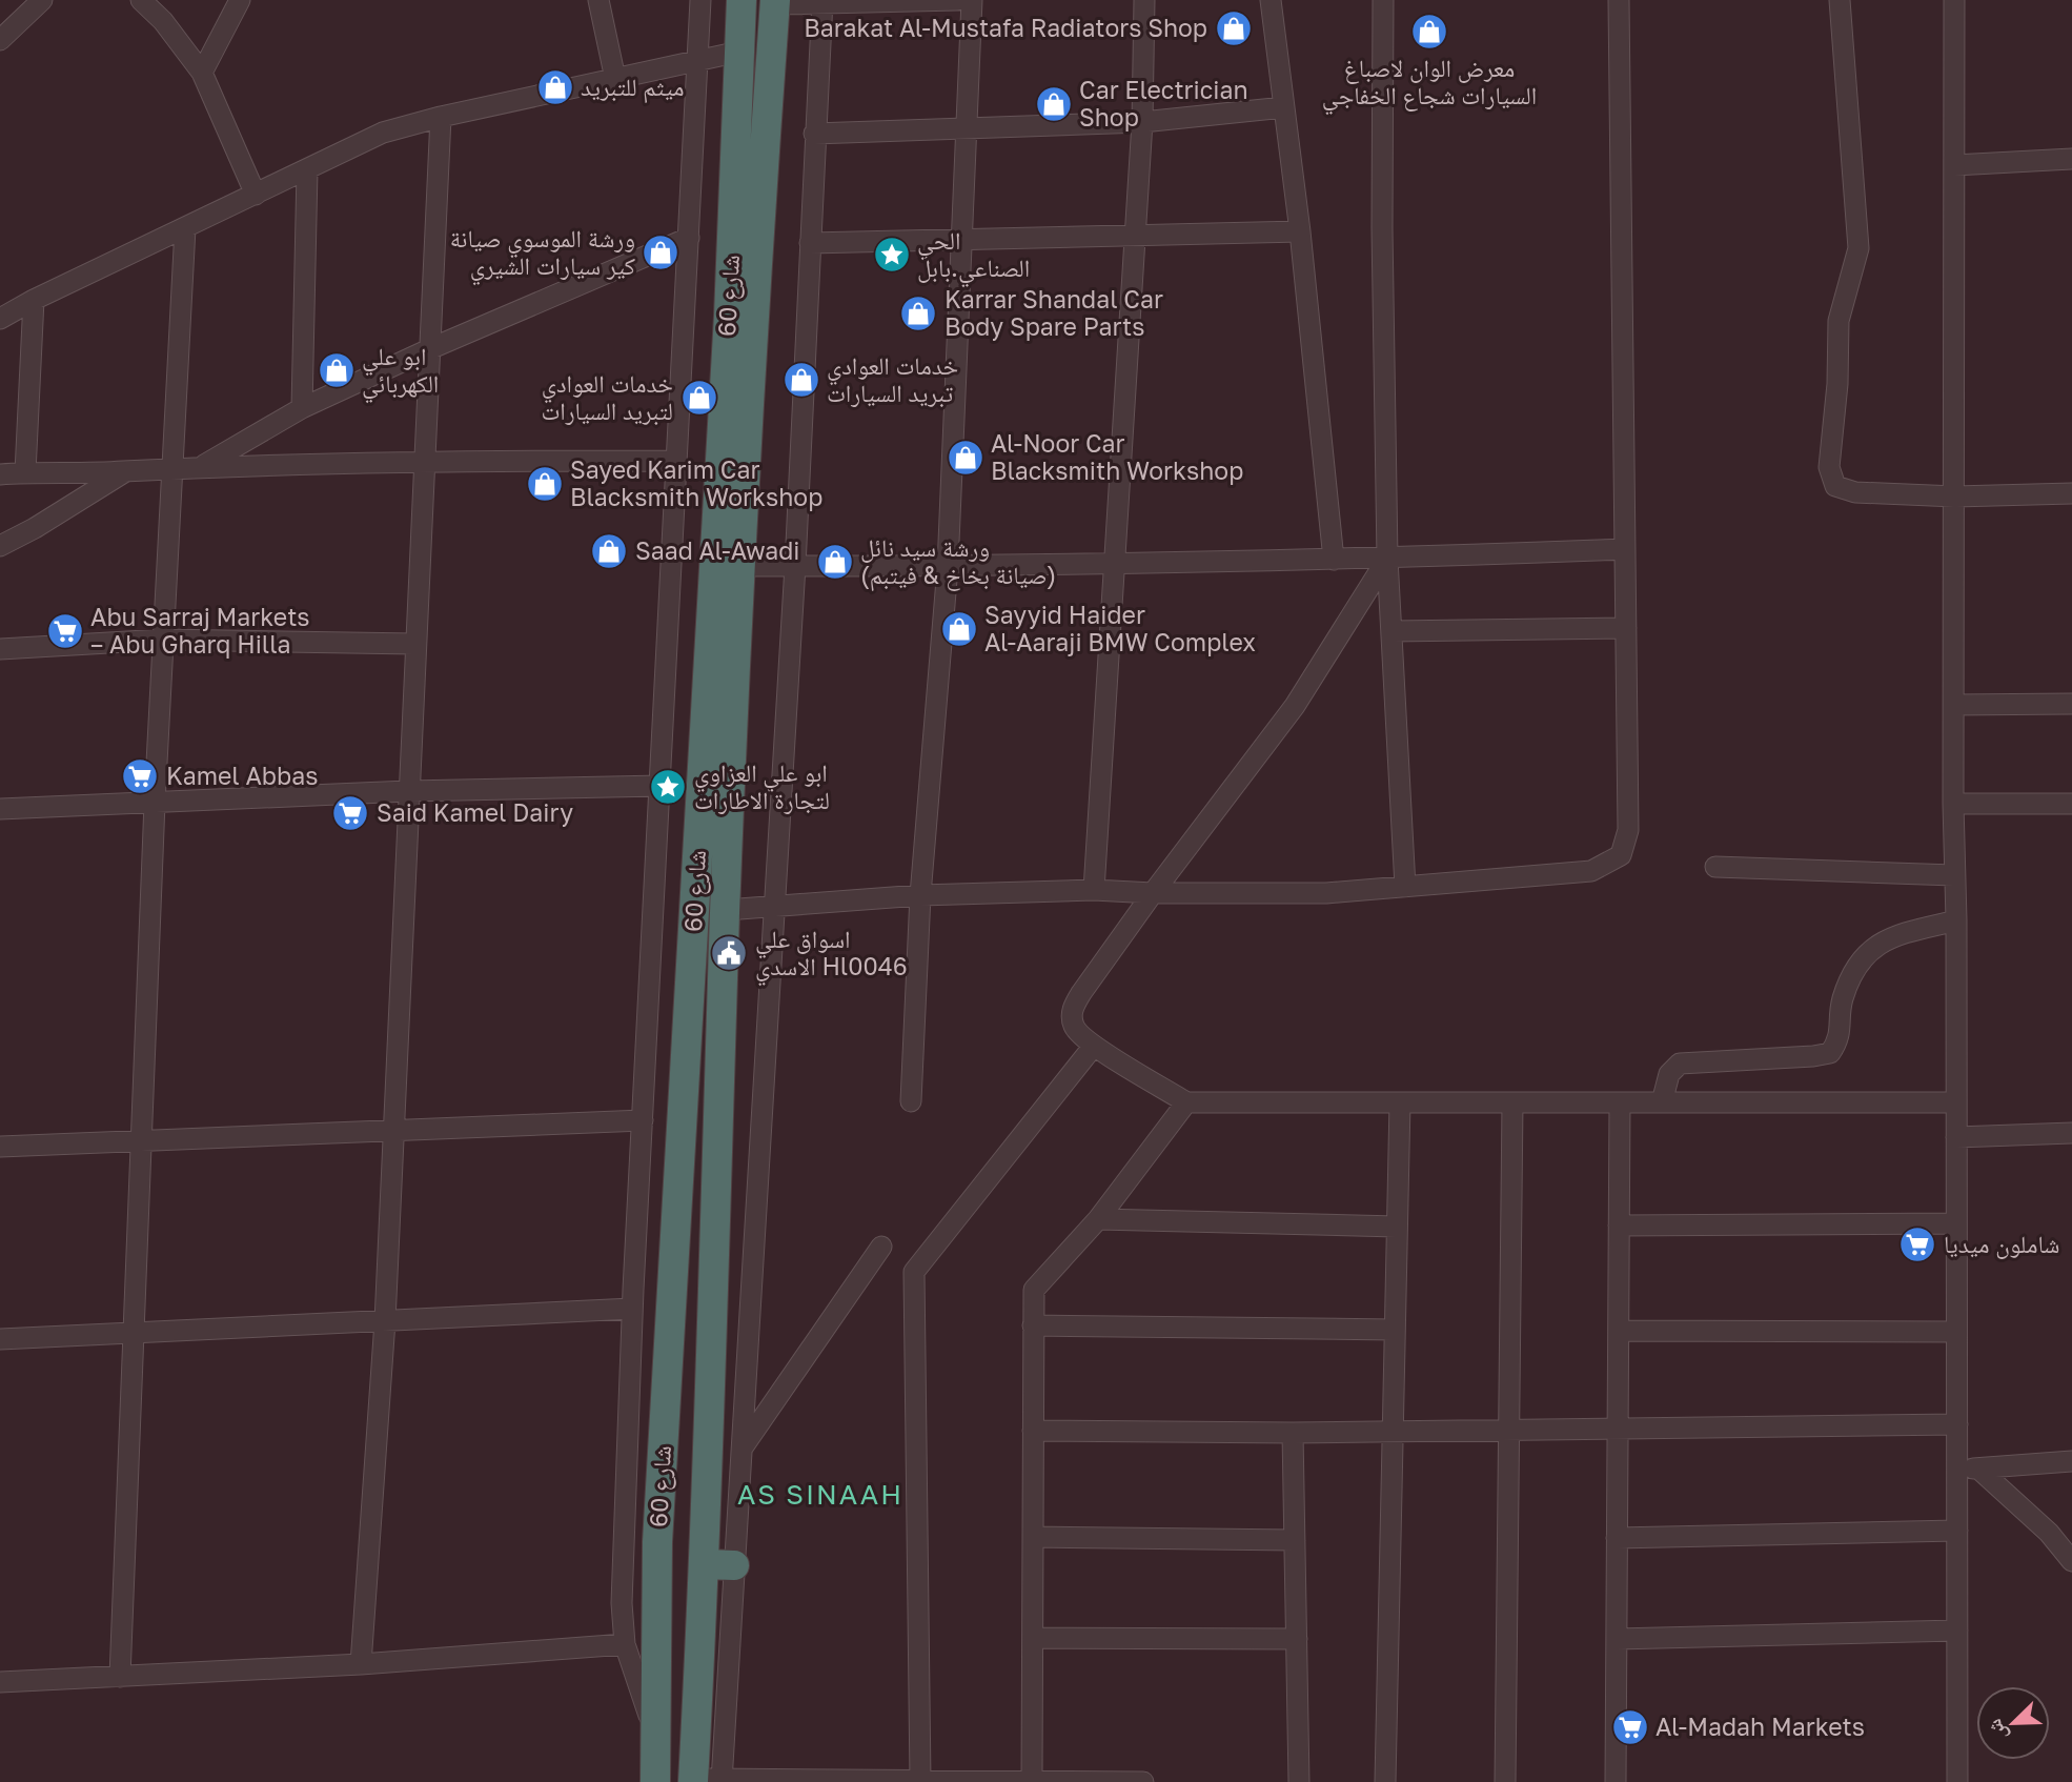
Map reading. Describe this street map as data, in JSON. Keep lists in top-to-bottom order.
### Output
{
  "streets": {
    "highway": ["شارع 60"]
  },
  "districts": ["AS SINAAH"],
  "places": {
    "shop": [
      "Barakat Al-Mustafa Radiators Shop",
      "معرض الوان لاصباغ السيارات شجاع الخفاجي",
      "ميثم للتبريد",
      "Car Electrician Shop",
      "ورشة الموسوي صيانة كير سيارات الشيري",
      "Karrar Shandal Car Body Spare Parts",
      "ابو علي الكهربائي",
      "خدمات العوادي تبريد السيارات",
      "خدمات العوادي لتبريد السيارات",
      "Al-Noor Car Blacksmith Workshop",
      "Sayed Karim Car Blacksmith Workshop",
      "Saad Al-Awadi",
      "ورشة سيد نائل (صيانة بخاخ & فيتبم)",
      "Sayyid Haider Al-Aaraji BMW Complex"
    ],
    "place": ["الحي الصناعي.بابل", "ابو علي العزاوي لتجارة الاطارات"],
    "supermarket": [
      "Abu Sarraj Markets – Abu Gharq Hilla",
      "Kamel Abbas",
      "Said Kamel Dairy",
      "شاملون ميديا",
      "Al-Madah Markets"
    ],
    "public building": ["اسواق علي الاسدي Hl0046"]
  },
  "north": "bottom left"
}
